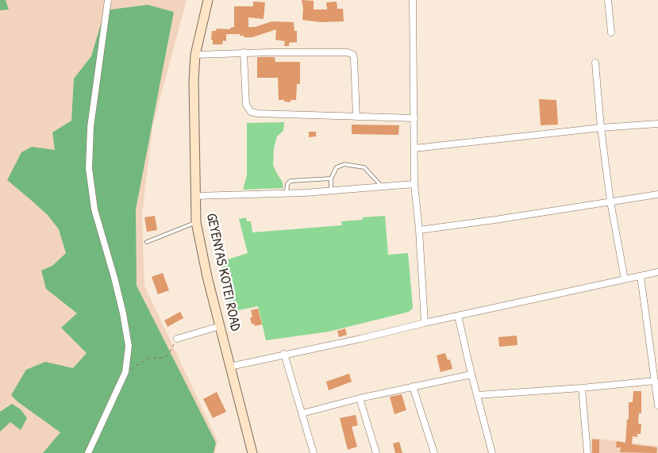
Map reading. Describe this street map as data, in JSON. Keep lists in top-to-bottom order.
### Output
{
  "streets": {
    "street": ["GEYENYAS KOTEI ROAD"]
  }
}
